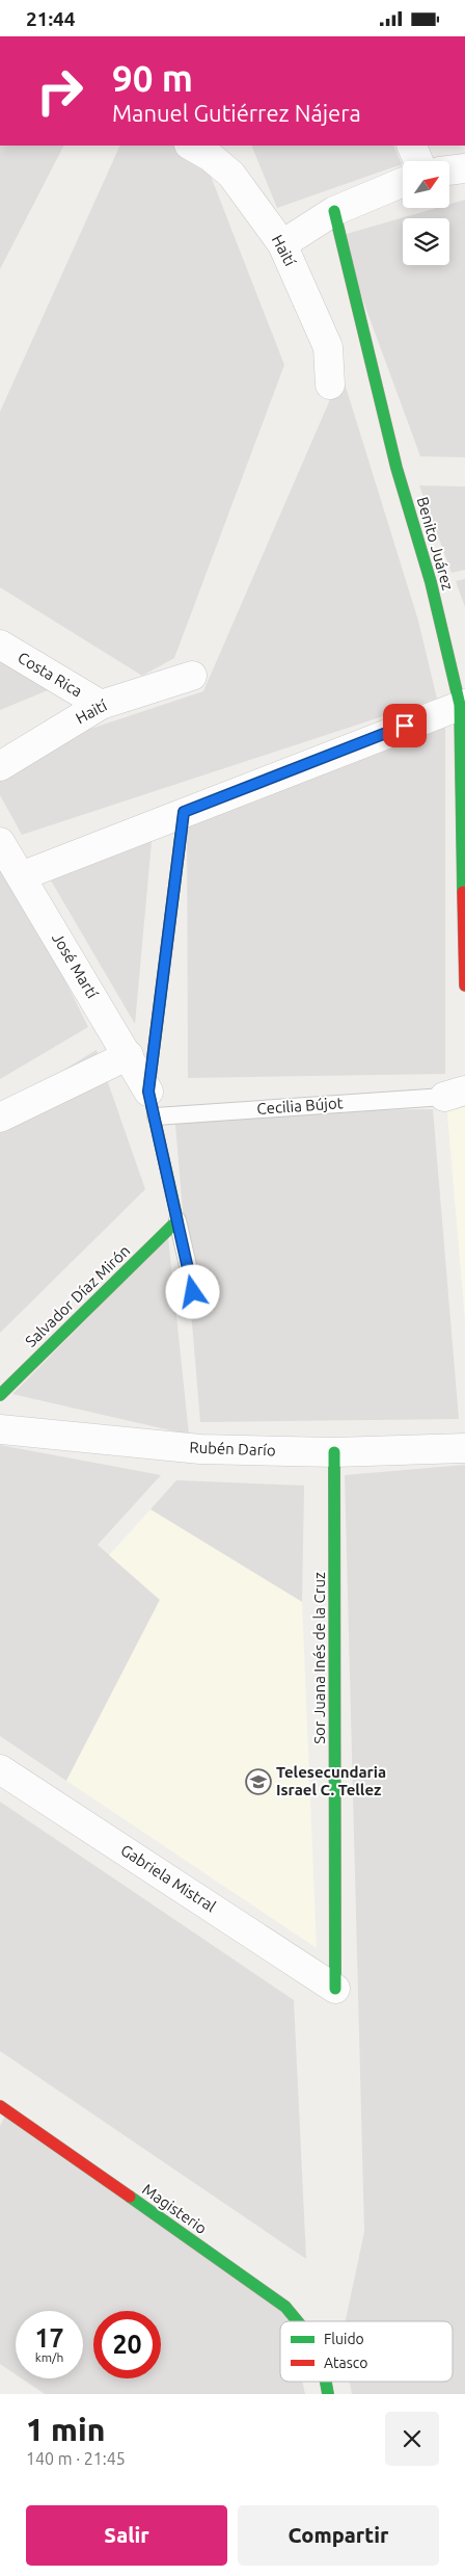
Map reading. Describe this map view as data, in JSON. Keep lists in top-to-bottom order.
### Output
{
  "streets": {
    "street": [
      "Haití",
      "Benito Juárez",
      "Costa Rica",
      "José Martí",
      "Salvador Díaz Mirón",
      "Rubén Darío",
      "Sor Juana Inés de la Cruz",
      "Gabriela Mistral",
      "Magisterio"
    ],
    "lane": ["Cecilia Bújot"]
  },
  "crossings": [
    ["Haití", "Costa Rica"],
    ["José Martí", "Cecilia Bújot"],
    ["Rubén Darío", "Sor Juana Inés de la Cruz"],
    ["Sor Juana Inés de la Cruz", "Gabriela Mistral"]
  ],
  "places": {
    "school or university": ["Telesecundaria Israel C. Tellez"]
  },
  "legend": ["Fluido", "Atasco"],
  "north": "top right",
  "page": {
    "status": "21:44",
    "turn": ["90 m", "Manuel Gutiérrez Nájera"],
    "speed": "17 km/h",
    "limit": "20",
    "heading": ["1 min", "140 m · 21:45"],
    "buttons": ["Salir", "Compartir"]
  }
}
